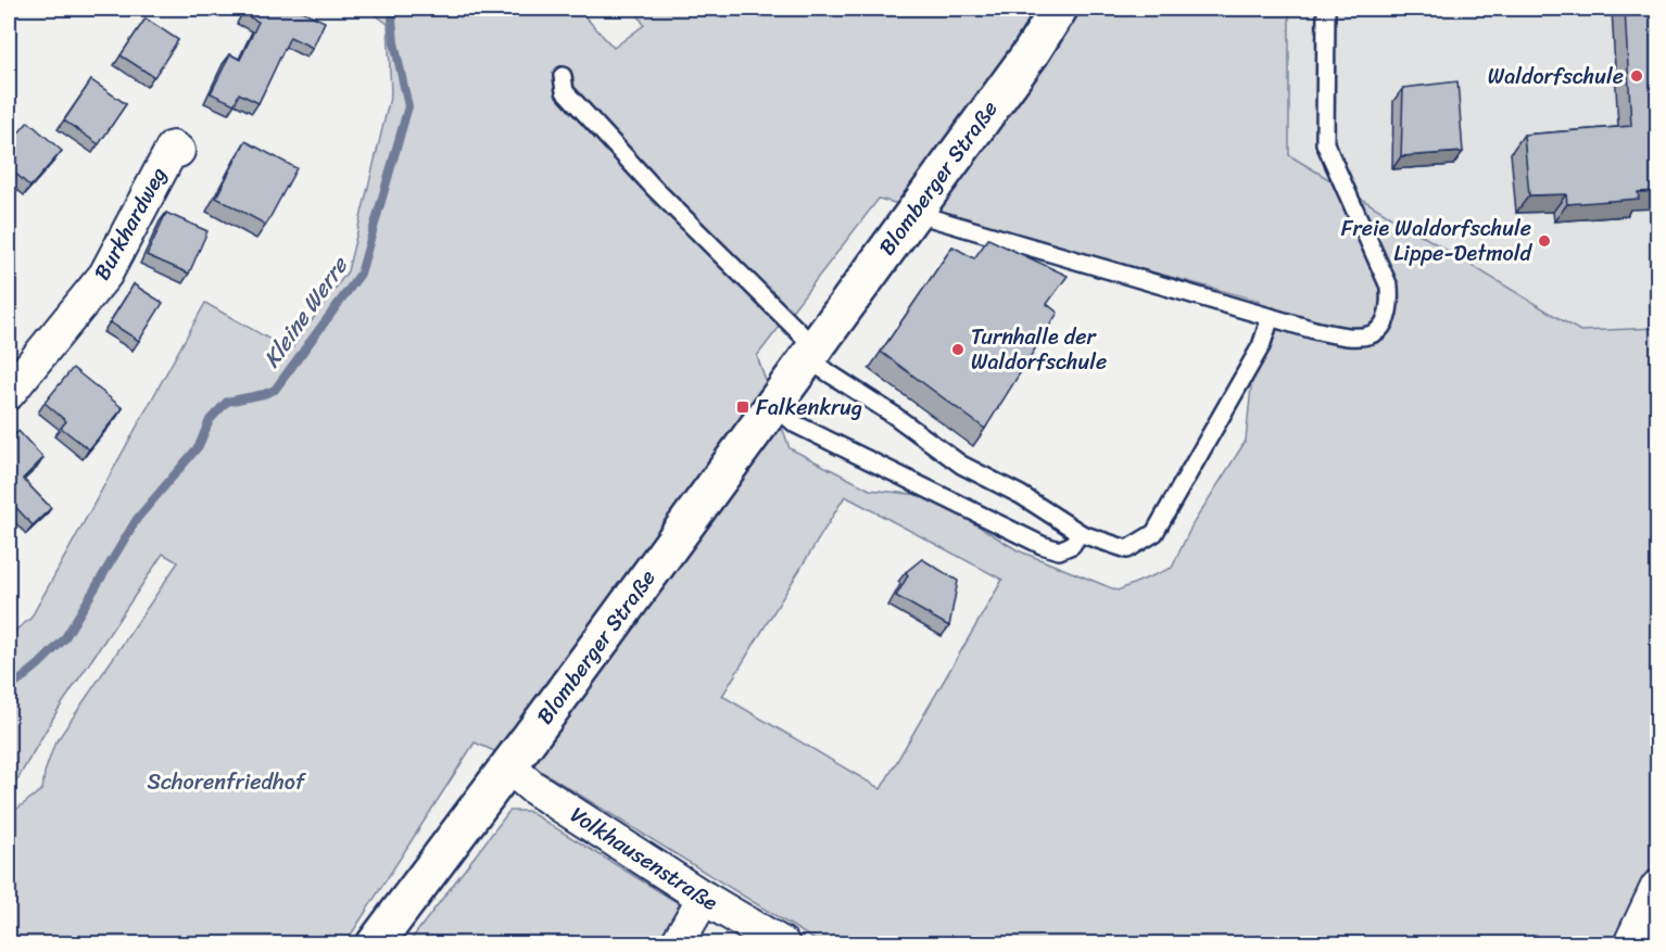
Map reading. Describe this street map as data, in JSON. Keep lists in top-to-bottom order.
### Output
{
  "streets": {
    "street": ["Blomberger Straße", "Burkhardweg", "Volkhausenstraße"]
  },
  "crossings": [
    ["Blomberger Straße", "Volkhausenstraße"]
  ],
  "water": ["Kleine Werre"],
  "parks": ["Schorenfriedhof"],
  "places": {
    "other": ["Waldorfschule", "Freie Waldorfschule Lippe-Detmold", "Turnhalle der Waldorfschule"],
    "transit": ["Falkenkrug"]
  }
}
